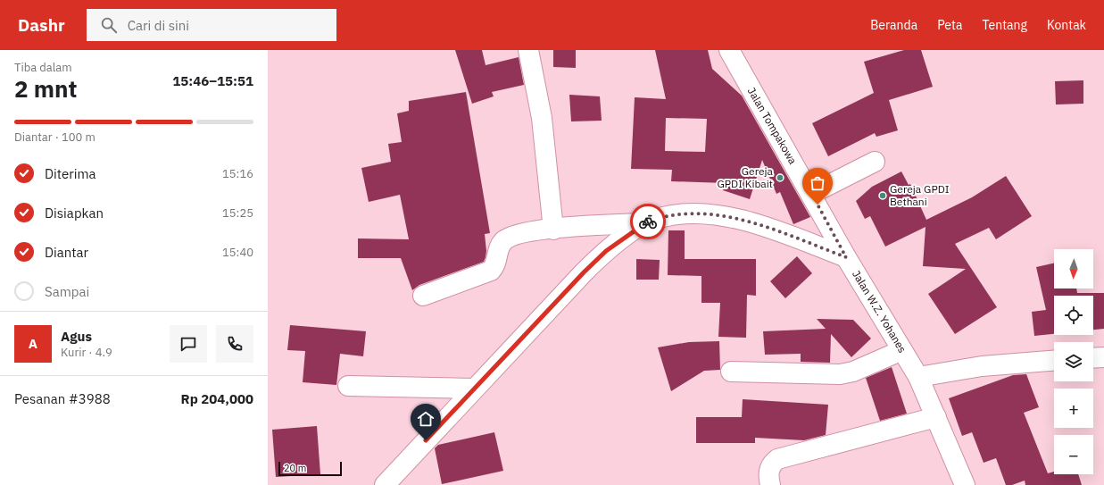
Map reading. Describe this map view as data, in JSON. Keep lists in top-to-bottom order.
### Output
{
  "streets": {
    "street": ["Jalan Tompakowa", "Jalan W.Z. Yohanes"]
  },
  "crossings": [
    ["Jalan Tompakowa", "Jalan W.Z. Yohanes"]
  ],
  "places": ["Gereja GPDI Kibait", "Gereja GPDI Bethani"],
  "scale_bar": "20 m",
  "north": "bottom",
  "page": {
    "header": "Dashr",
    "search": "Cari di sini",
    "nav": [
      "Beranda",
      "Peta",
      "Tentang",
      "Kontak"
    ],
    "heading": ["2 mnt", "Tiba dalam", "15:46–15:51"],
    "panel": [
      "Agus",
      "Kurir · 4.9",
      "Pesanan #3988",
      "Rp 204,000"
    ],
    "bar": "Diantar · 100 m",
    "list": [
      ["Diterima", "15:16"],
      ["Disiapkan", "15:25"],
      ["Diantar", "15:40"],
      "Sampai"
    ],
    "map_buttons": ["+", "−"],
    "round": "A",
    "scale": "20 m"
  }
}
